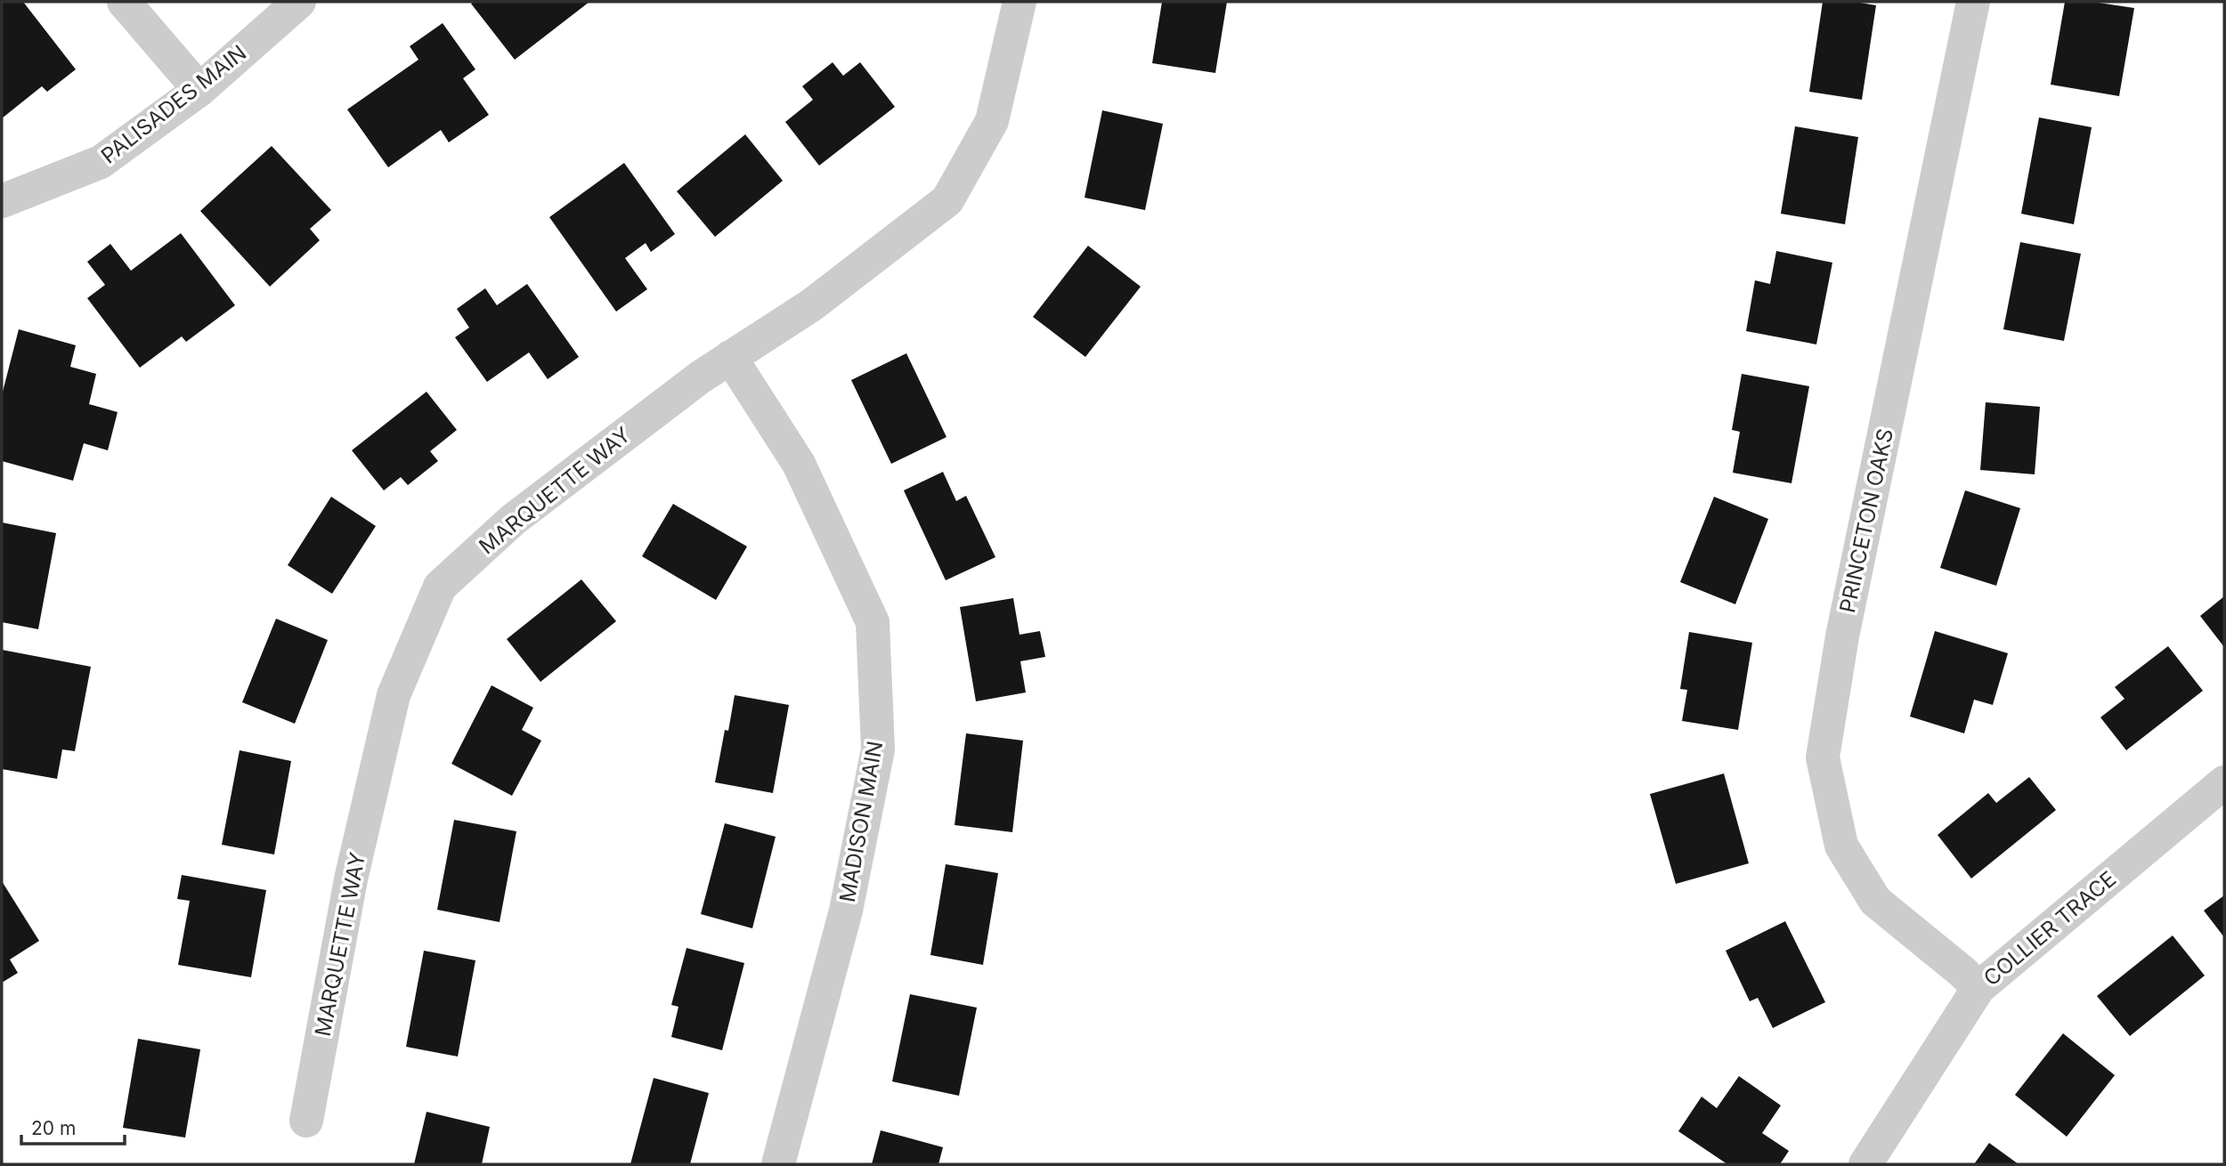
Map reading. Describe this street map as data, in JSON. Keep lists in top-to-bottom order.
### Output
{
  "streets": {
    "street": [
      "PALISADES MAIN",
      "MARQUETTE WAY",
      "PRINCETON OAKS",
      "MADISON MAIN",
      "COLLIER TRACE"
    ]
  },
  "crossings": [
    ["MARQUETTE WAY", "MADISON MAIN"],
    ["PRINCETON OAKS", "COLLIER TRACE"]
  ],
  "scale_bar": "20 m"
}
